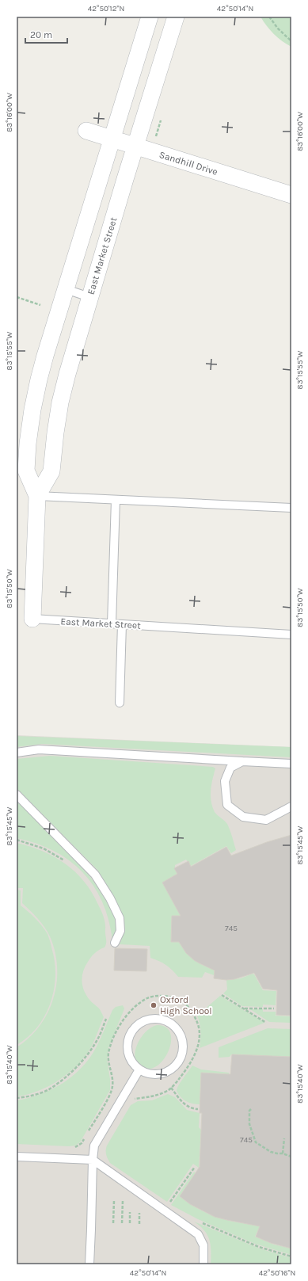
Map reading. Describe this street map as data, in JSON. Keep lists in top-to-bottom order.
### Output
{
  "streets": {
    "street": ["Sandhill Drive", "East Market Street"]
  },
  "crossings": [
    ["Sandhill Drive", "East Market Street"]
  ],
  "places": ["Oxford High School"],
  "house_numbers": ["745", "745"],
  "scale_bar": "20 m",
  "coordinates": [
    "42°50'12\"N",
    "42°50'14\"N",
    "83°16'00\"W",
    "83°15'55\"W",
    "83°15'50\"W",
    "83°15'45\"W",
    "83°15'40\"W",
    "42°50'16\"N"
  ]
}
